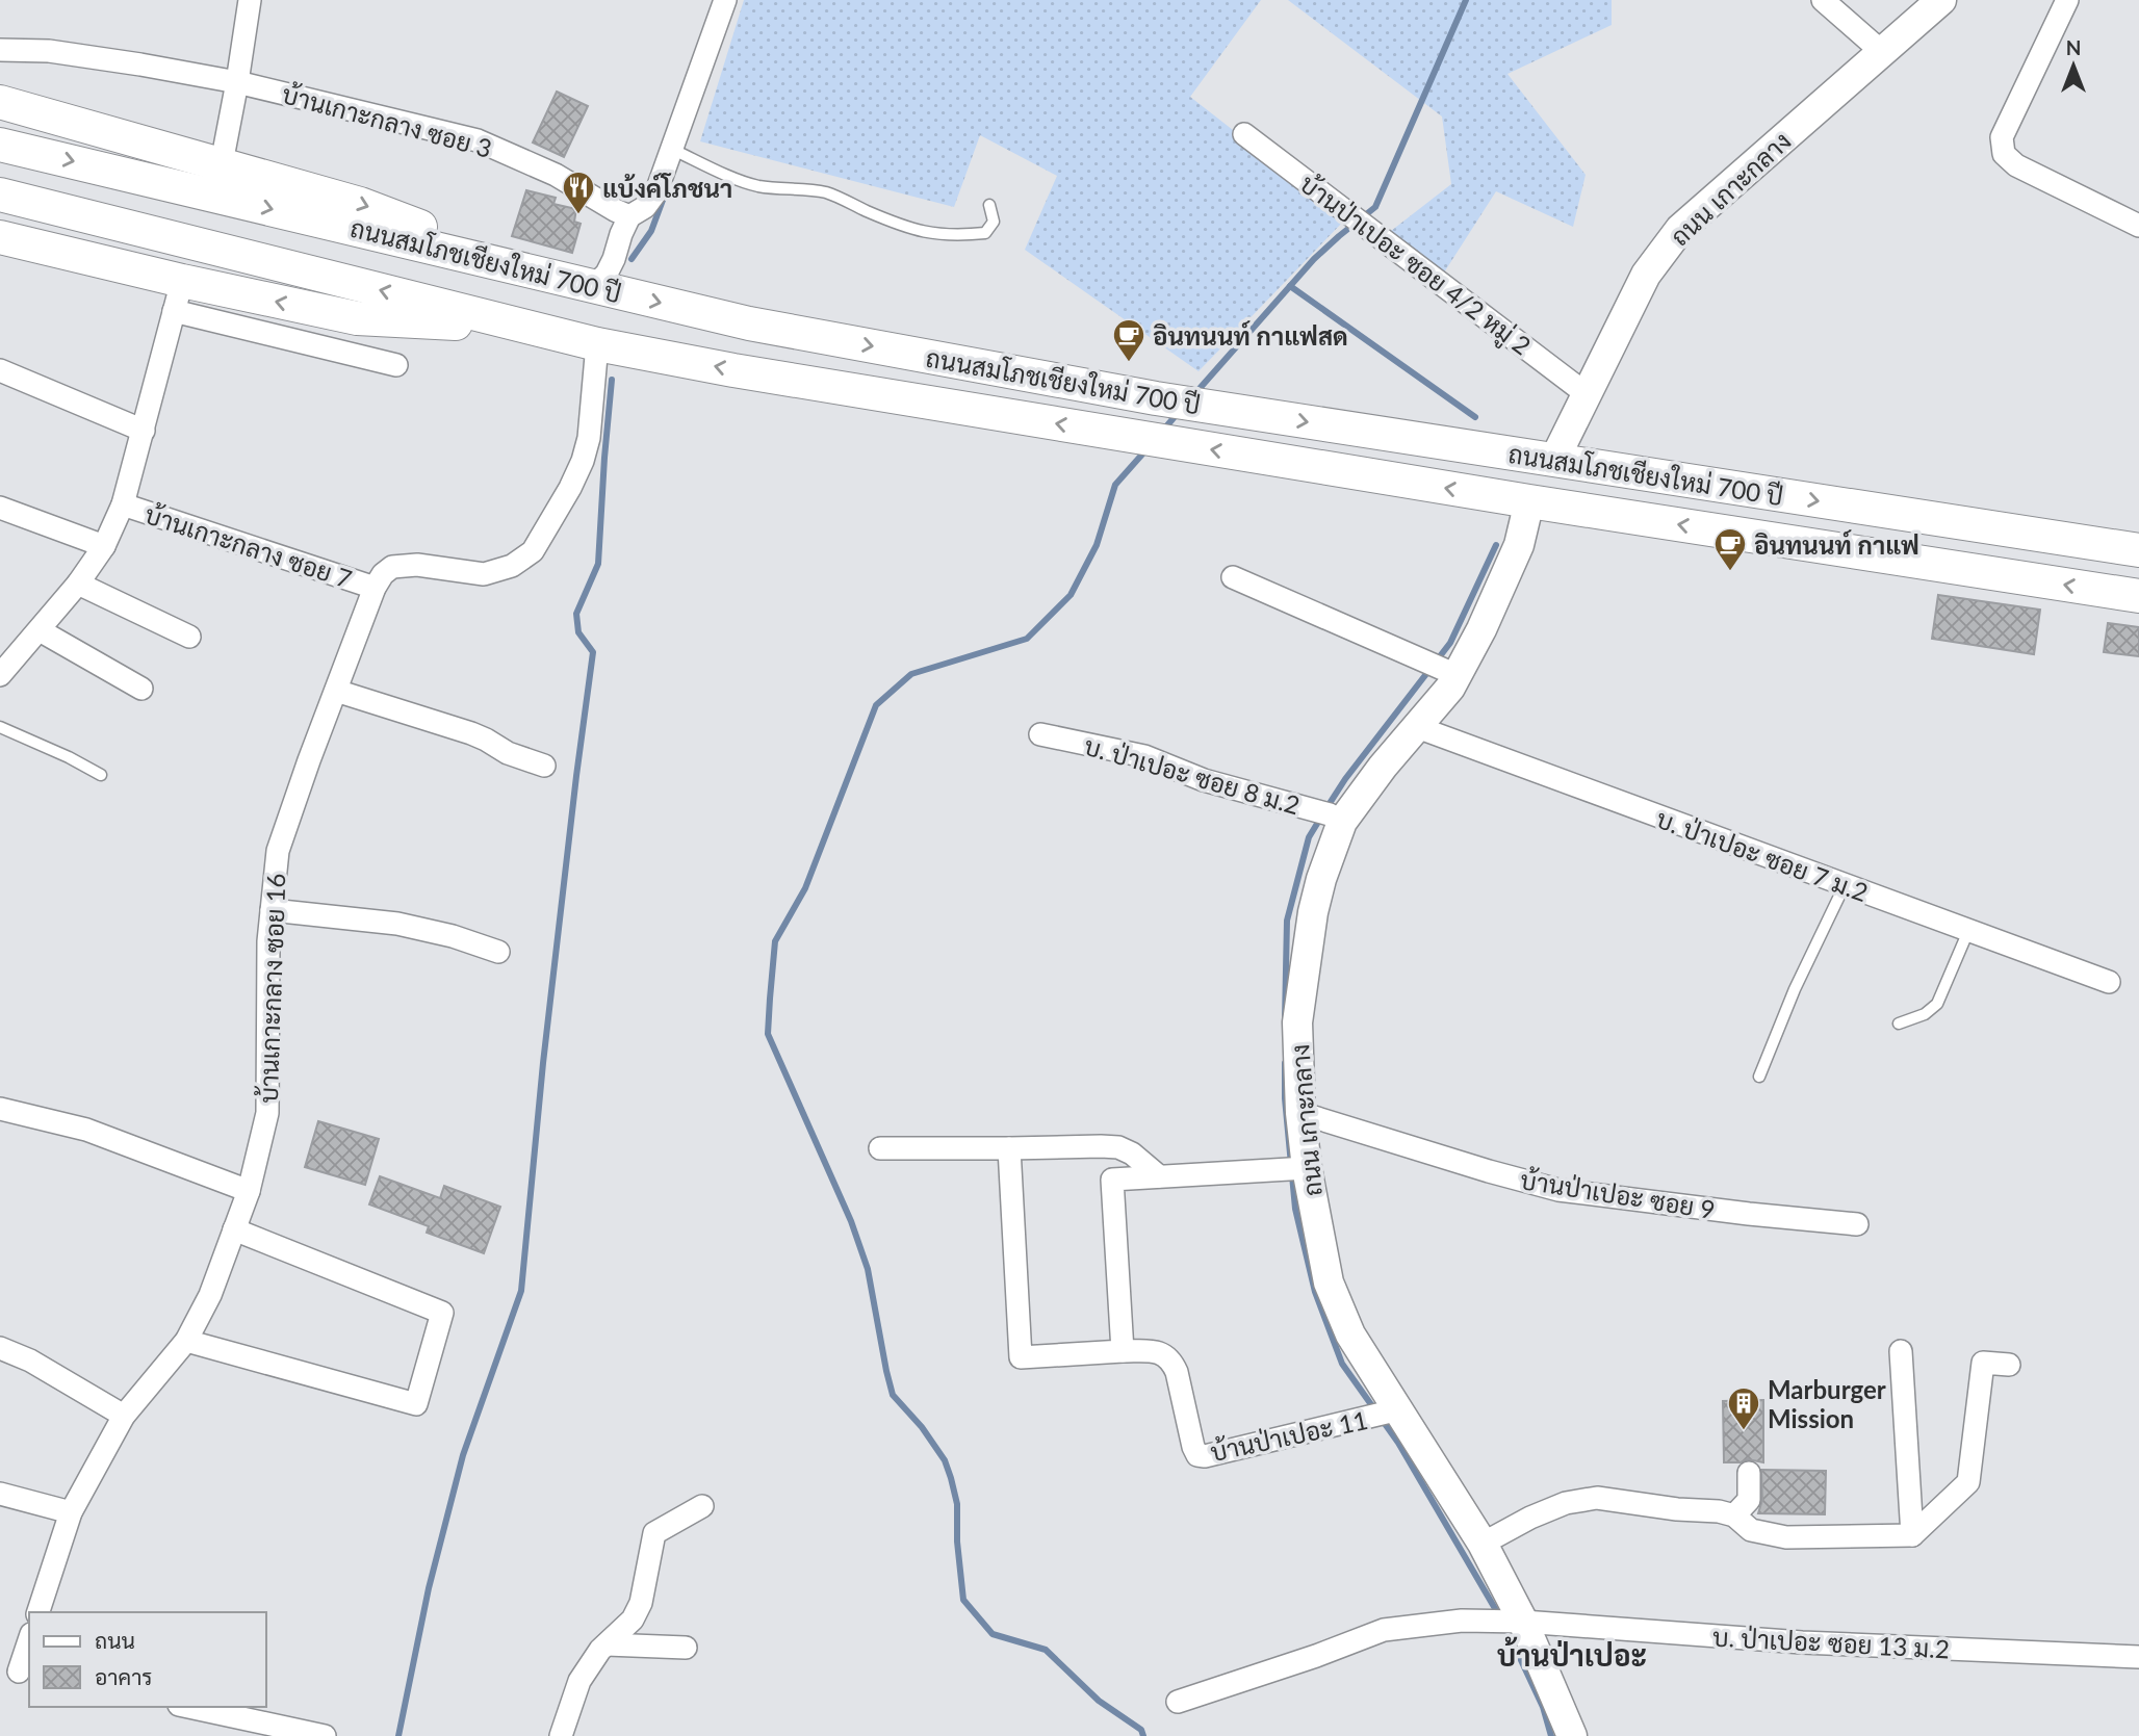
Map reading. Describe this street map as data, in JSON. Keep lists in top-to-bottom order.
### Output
{
  "streets": {
    "main road": ["ถนนสมโภชเชียงใหม่ 700 ปี"],
    "street": [
      "บ้านเกาะกลาง ซอย 3",
      "ถนน เกาะกลาง",
      "บ้านป่าเปอะ ซอย 4/2 หมู่ 2",
      "บ้านเกาะกลาง ซอย 7",
      "บ. ป่าเปอะ ซอย 8 ม.2",
      "บ. ป่าเปอะ ซอย 7 ม.2",
      "บ้านเกาะกลาง ซอย 16",
      "บ้านป่าเปอะ ซอย 9",
      "บ้านป่าเปอะ 11",
      "บ. ป่าเปอะ ซอย 13 ม.2"
    ]
  },
  "crossings": [
    ["ถนน เกาะกลาง", "ถนนสมโภชเชียงใหม่ 700 ปี"],
    ["ถนน เกาะกลาง", "บ้านป่าเปอะ ซอย 4/2 หมู่ 2"],
    ["ถนน เกาะกลาง", "บ. ป่าเปอะ ซอย 8 ม.2"],
    ["ถนน เกาะกลาง", "บ. ป่าเปอะ ซอย 7 ม.2"],
    ["ถนน เกาะกลาง", "บ้านป่าเปอะ ซอย 9"],
    ["ถนน เกาะกลาง", "บ้านป่าเปอะ 11"],
    ["ถนน เกาะกลาง", "บ. ป่าเปอะ ซอย 13 ม.2"],
    ["บ้านเกาะกลาง ซอย 7", "บ้านเกาะกลาง ซอย 16"]
  ],
  "districts": ["บ้านป่าเปอะ"],
  "places": {
    "restaurant": ["แบ้งค์โภชนา"],
    "cafe": ["อินทนนท์ กาแฟสด", "อินทนนท์ กาแฟ"],
    "building": ["Marburger Mission"]
  },
  "legend": ["ถนน", "อาคาร"],
  "north": "top"
}
